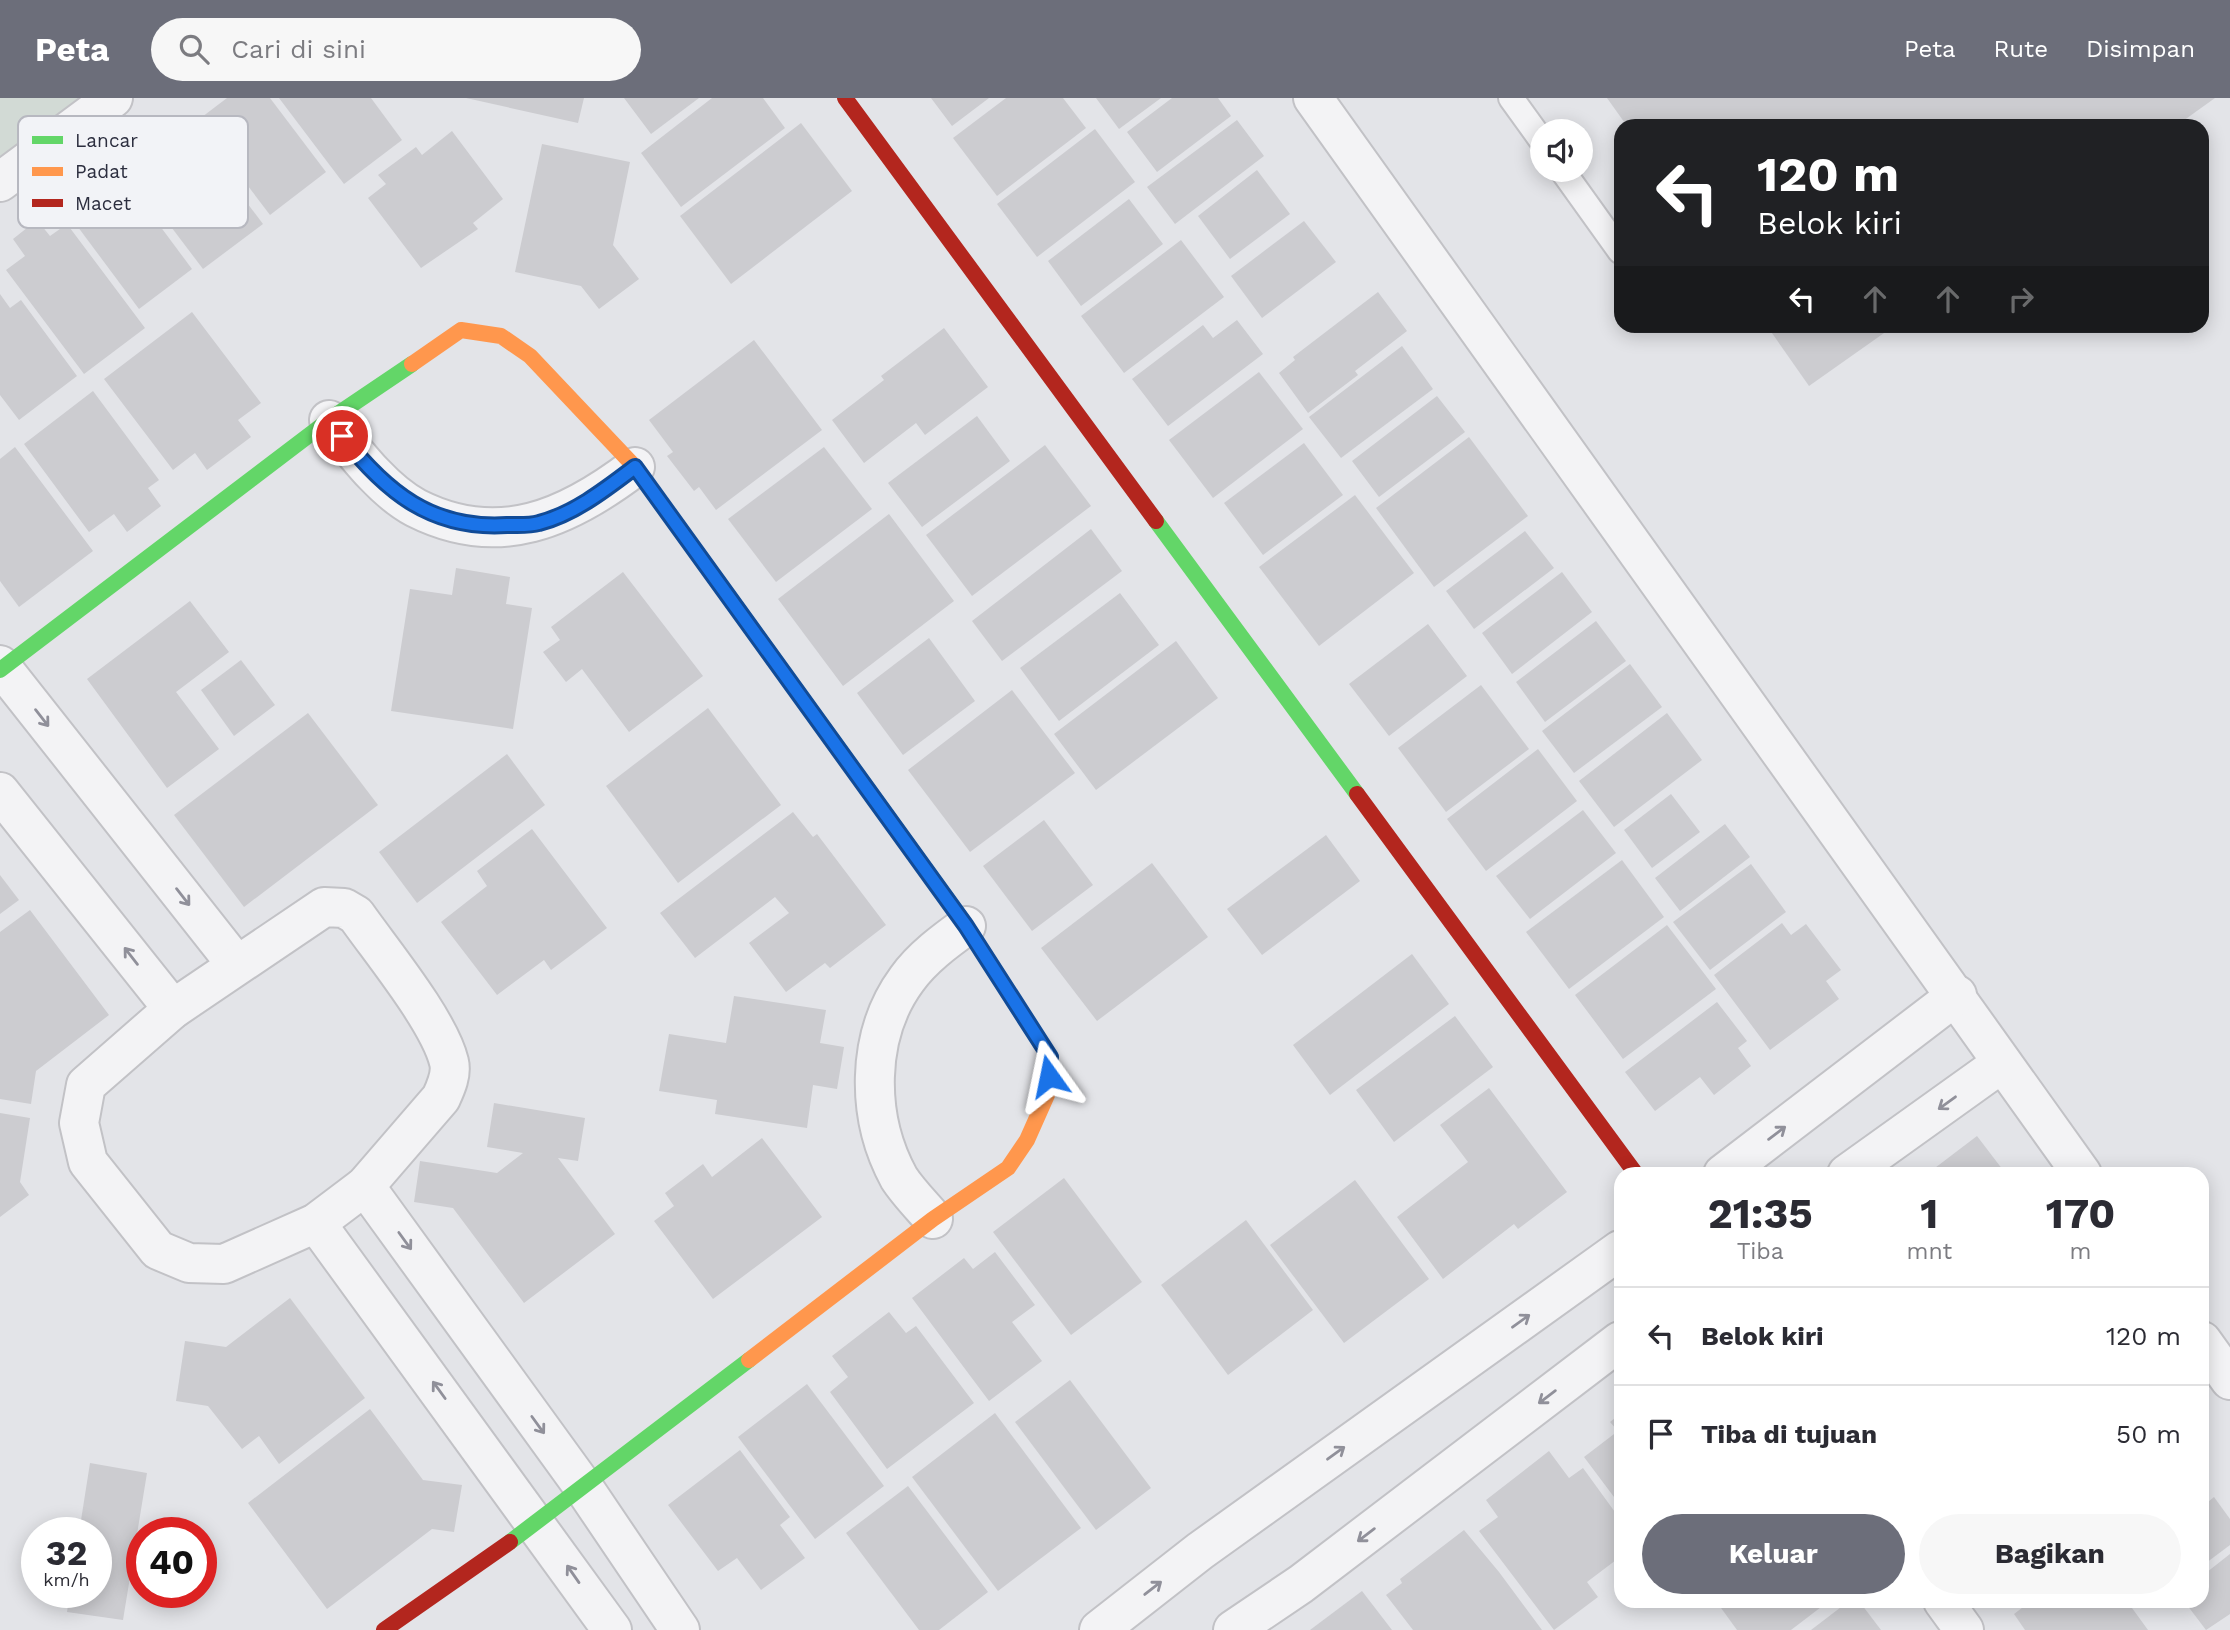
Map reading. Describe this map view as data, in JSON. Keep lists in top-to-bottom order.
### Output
{
  "legend": ["Lancar", "Padat", "Macet"],
  "page": {
    "header": "Peta",
    "search": "Cari di sini",
    "nav": ["Peta", "Rute", "Disimpan"],
    "turn": ["120 m", "Belok kiri"],
    "eta": [
      "21:35",
      "Tiba",
      "1",
      "mnt",
      "170",
      "m"
    ],
    "list": [
      {
        "name": "Belok kiri",
        "value": "120 m"
      },
      {
        "name": "Tiba di tujuan",
        "value": "50 m"
      }
    ],
    "buttons": ["Keluar", "Bagikan"],
    "speed": "32 km/h",
    "limit": "40"
  }
}
